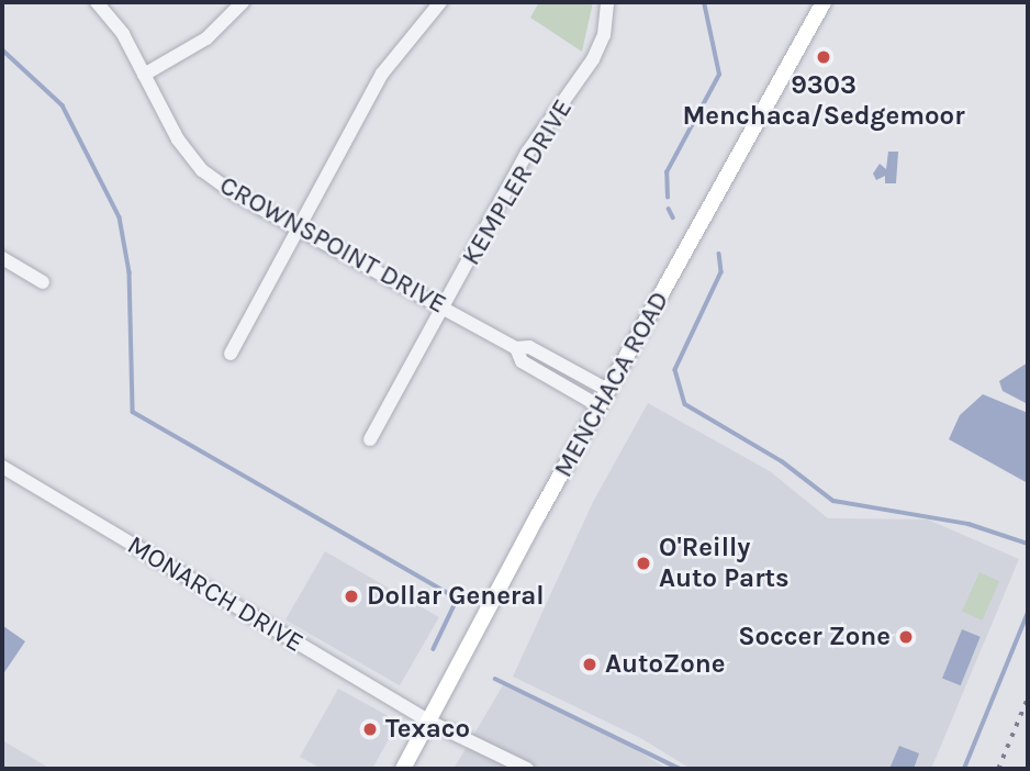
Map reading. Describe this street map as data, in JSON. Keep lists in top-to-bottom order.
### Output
{
  "streets": {
    "main road": ["MENCHACA ROAD"],
    "street": ["KEMPLER DRIVE", "CROWNSPOINT DRIVE", "MONARCH DRIVE"]
  },
  "crossings": [
    ["KEMPLER DRIVE", "CROWNSPOINT DRIVE"],
    ["CROWNSPOINT DRIVE", "MENCHACA ROAD"],
    ["MENCHACA ROAD", "MONARCH DRIVE"]
  ],
  "places": [
    "9303 Menchaca/Sedgemoor",
    "O'Reilly Auto Parts",
    "Dollar General",
    "Soccer Zone",
    "AutoZone",
    "Texaco"
  ]
}
